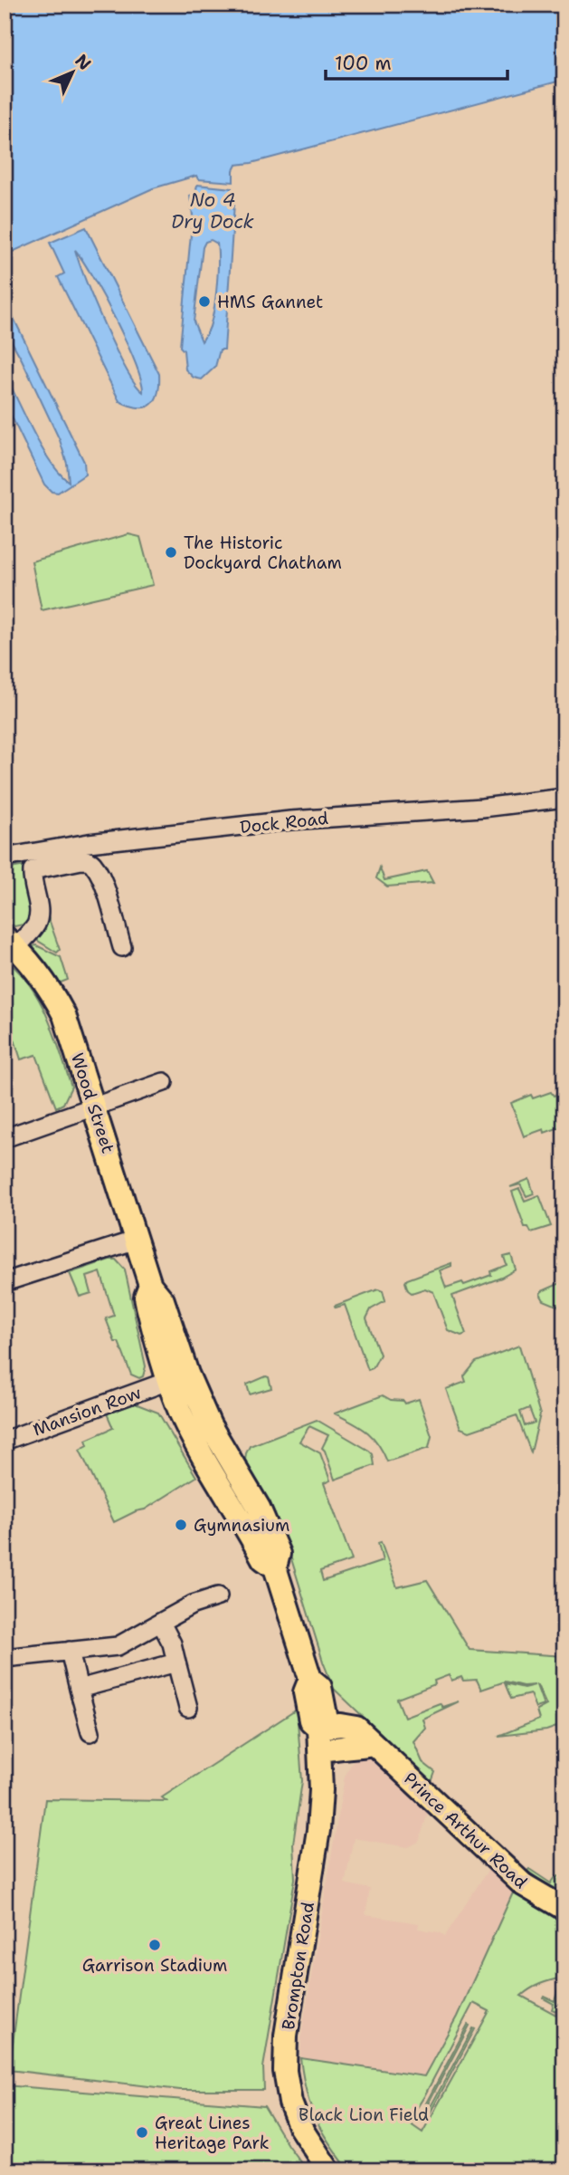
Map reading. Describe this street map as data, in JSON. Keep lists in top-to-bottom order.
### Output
{
  "streets": {
    "main road": ["Wood Street", "Prince Arthur Road", "Brompton Road"],
    "street": ["Dock Road", "Mansion Row"]
  },
  "crossings": [
    ["Wood Street", "Mansion Row"],
    ["Wood Street", "Prince Arthur Road"],
    ["Wood Street", "Brompton Road"]
  ],
  "water": ["No 4 Dry Dock"],
  "parks": ["Black Lion Field"],
  "places": [
    "HMS Gannet",
    "The Historic Dockyard Chatham",
    "Gymnasium",
    "Garrison Stadium",
    "Great Lines Heritage Park"
  ],
  "scale_bar": "100 m",
  "north": "top right"
}
